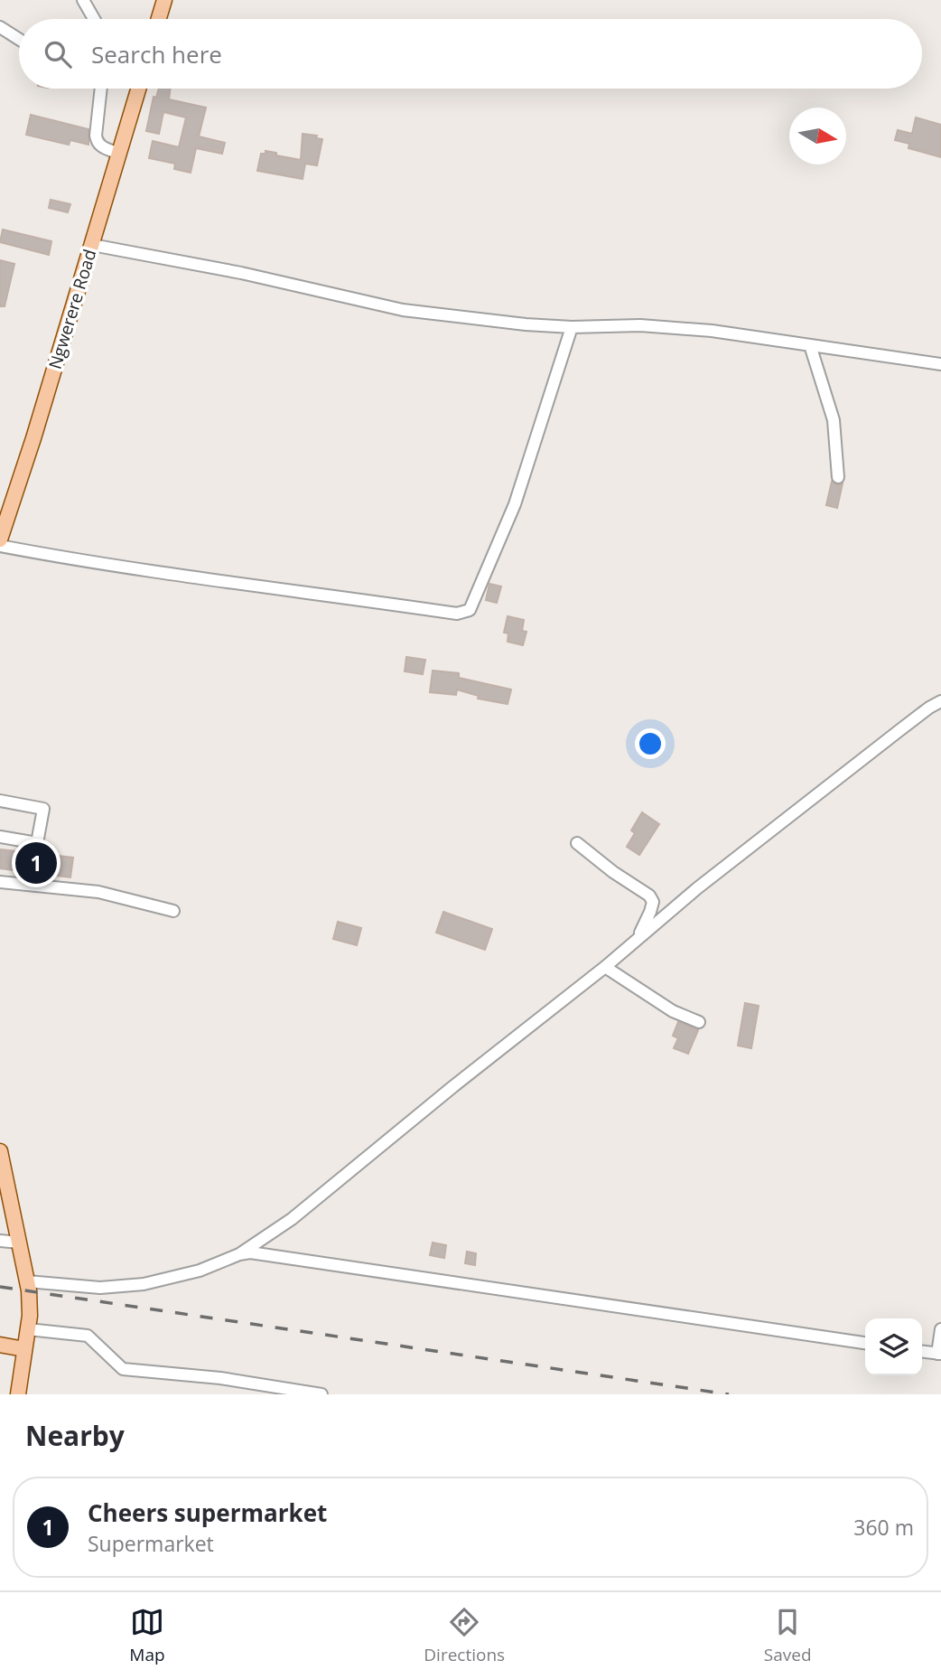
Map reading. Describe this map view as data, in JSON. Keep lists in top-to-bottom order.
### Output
{
  "streets": {
    "main road": ["Ngwerere Road"]
  },
  "north": "right",
  "page": {
    "search": "Search here",
    "pins": "1",
    "heading": "Nearby",
    "list": [
      {
        "mark": "1",
        "name": "Cheers supermarket",
        "note": "Supermarket",
        "value": "360 m"
      }
    ],
    "nav": ["Map", "Directions", "Saved"]
  }
}
